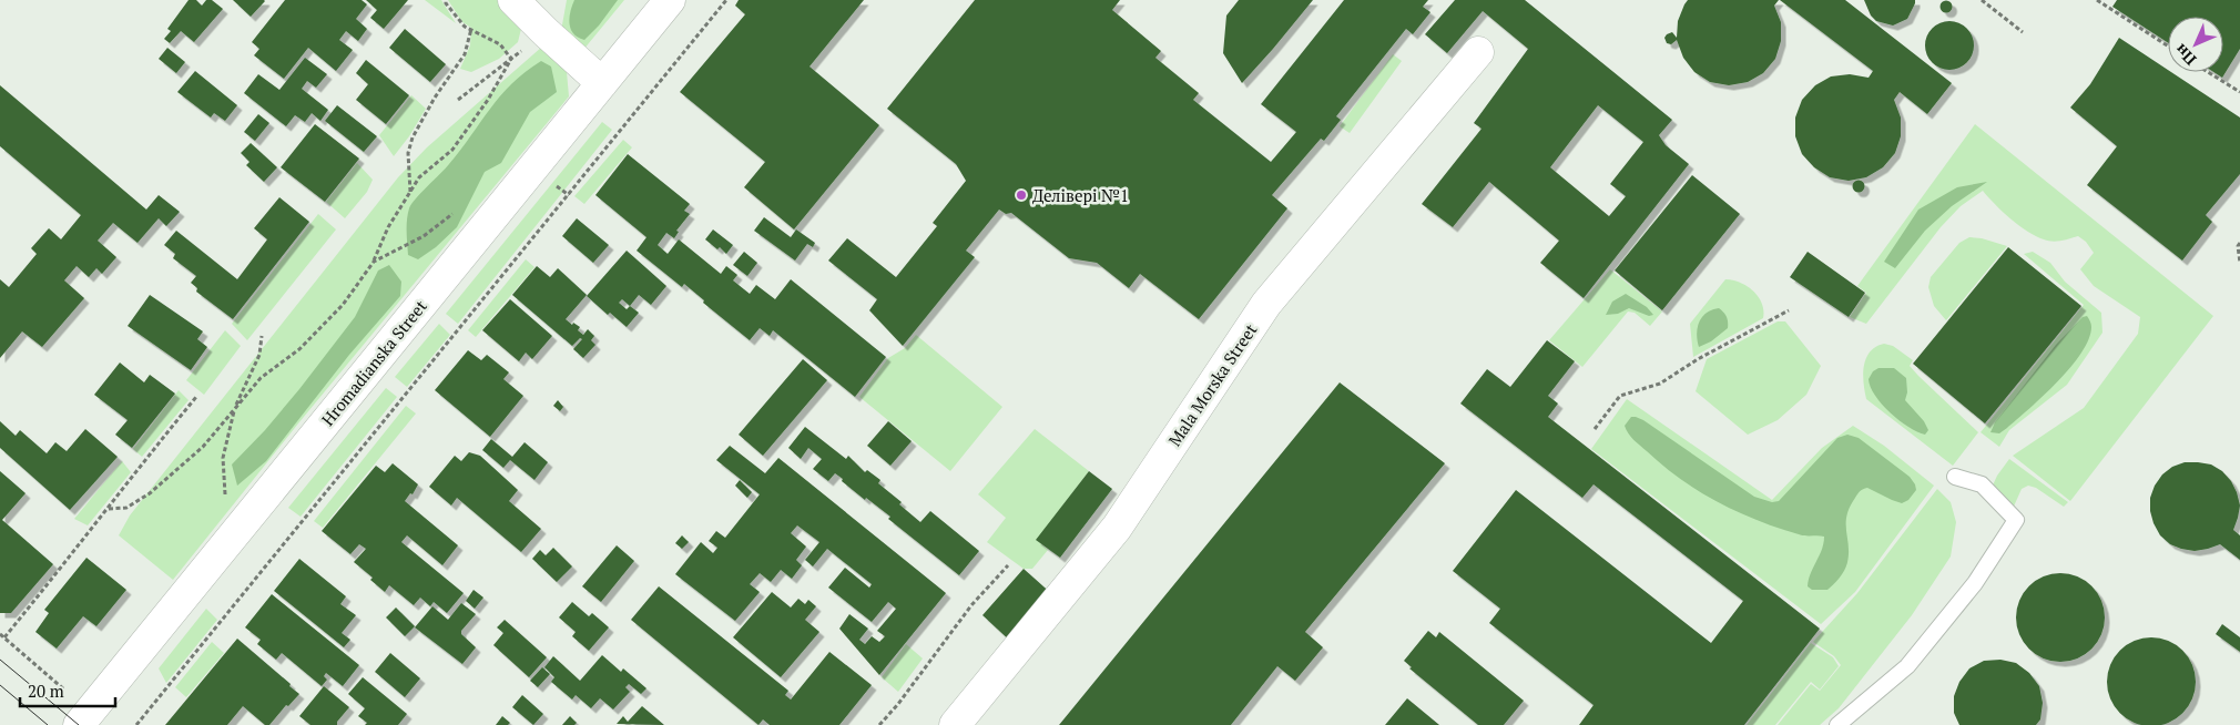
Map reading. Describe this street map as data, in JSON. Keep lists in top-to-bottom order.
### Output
{
  "streets": {
    "street": ["Hromadianska Street", "Mala Morska Street"]
  },
  "places": ["Делівері №1"],
  "scale_bar": "20 m",
  "north": "bottom left"
}
